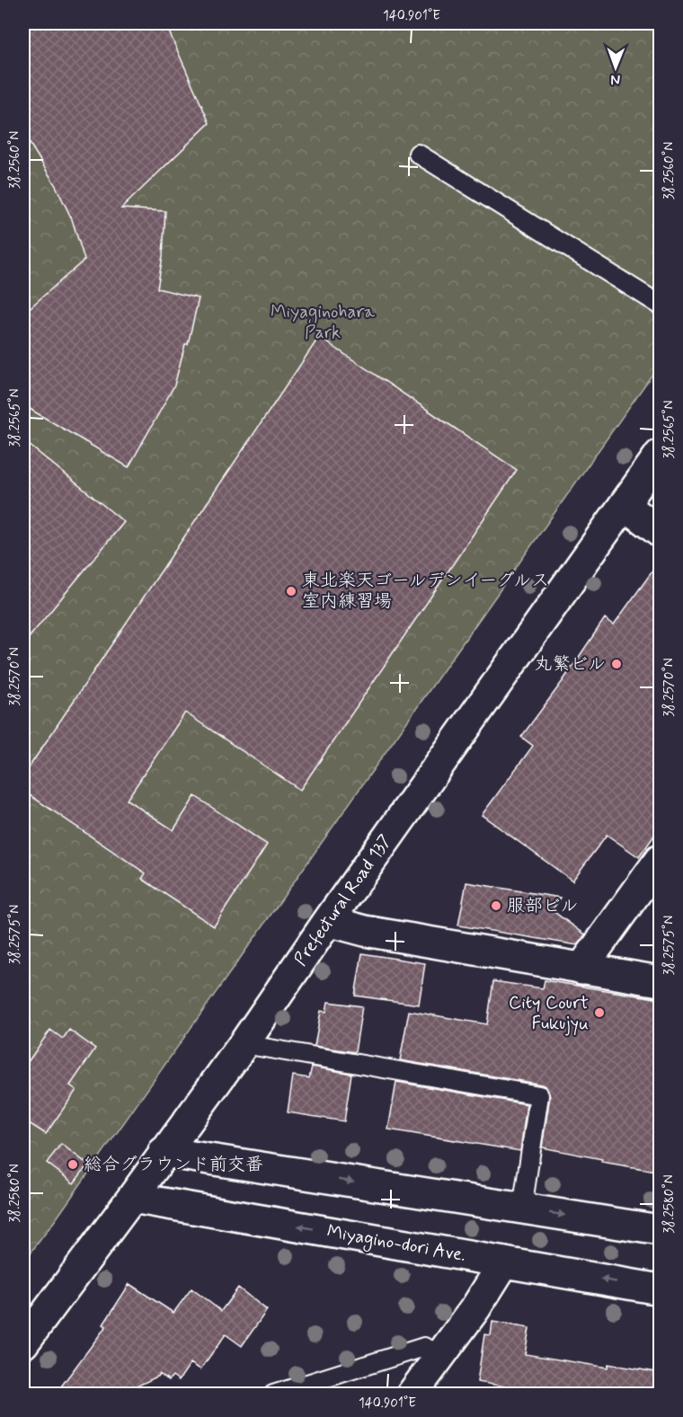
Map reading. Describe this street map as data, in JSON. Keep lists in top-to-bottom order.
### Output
{
  "streets": {
    "street": ["Prefectural Road 137", "Miyagino-dori Ave."]
  },
  "crossings": [
    ["Prefectural Road 137", "Miyagino-dori Ave."]
  ],
  "parks": ["Miyaginohara Park"],
  "places": [
    "東北楽天ゴールデンイーグルス 室内練習場",
    "丸繁ビル",
    "服部ビル",
    "City Court Fukujyu",
    "総合グラウンド前交番"
  ],
  "north": "bottom",
  "coordinates": [
    "140.901°E",
    "38.2560°N",
    "38.2565°N",
    "38.2570°N",
    "38.2575°N",
    "38.2580°N"
  ]
}
